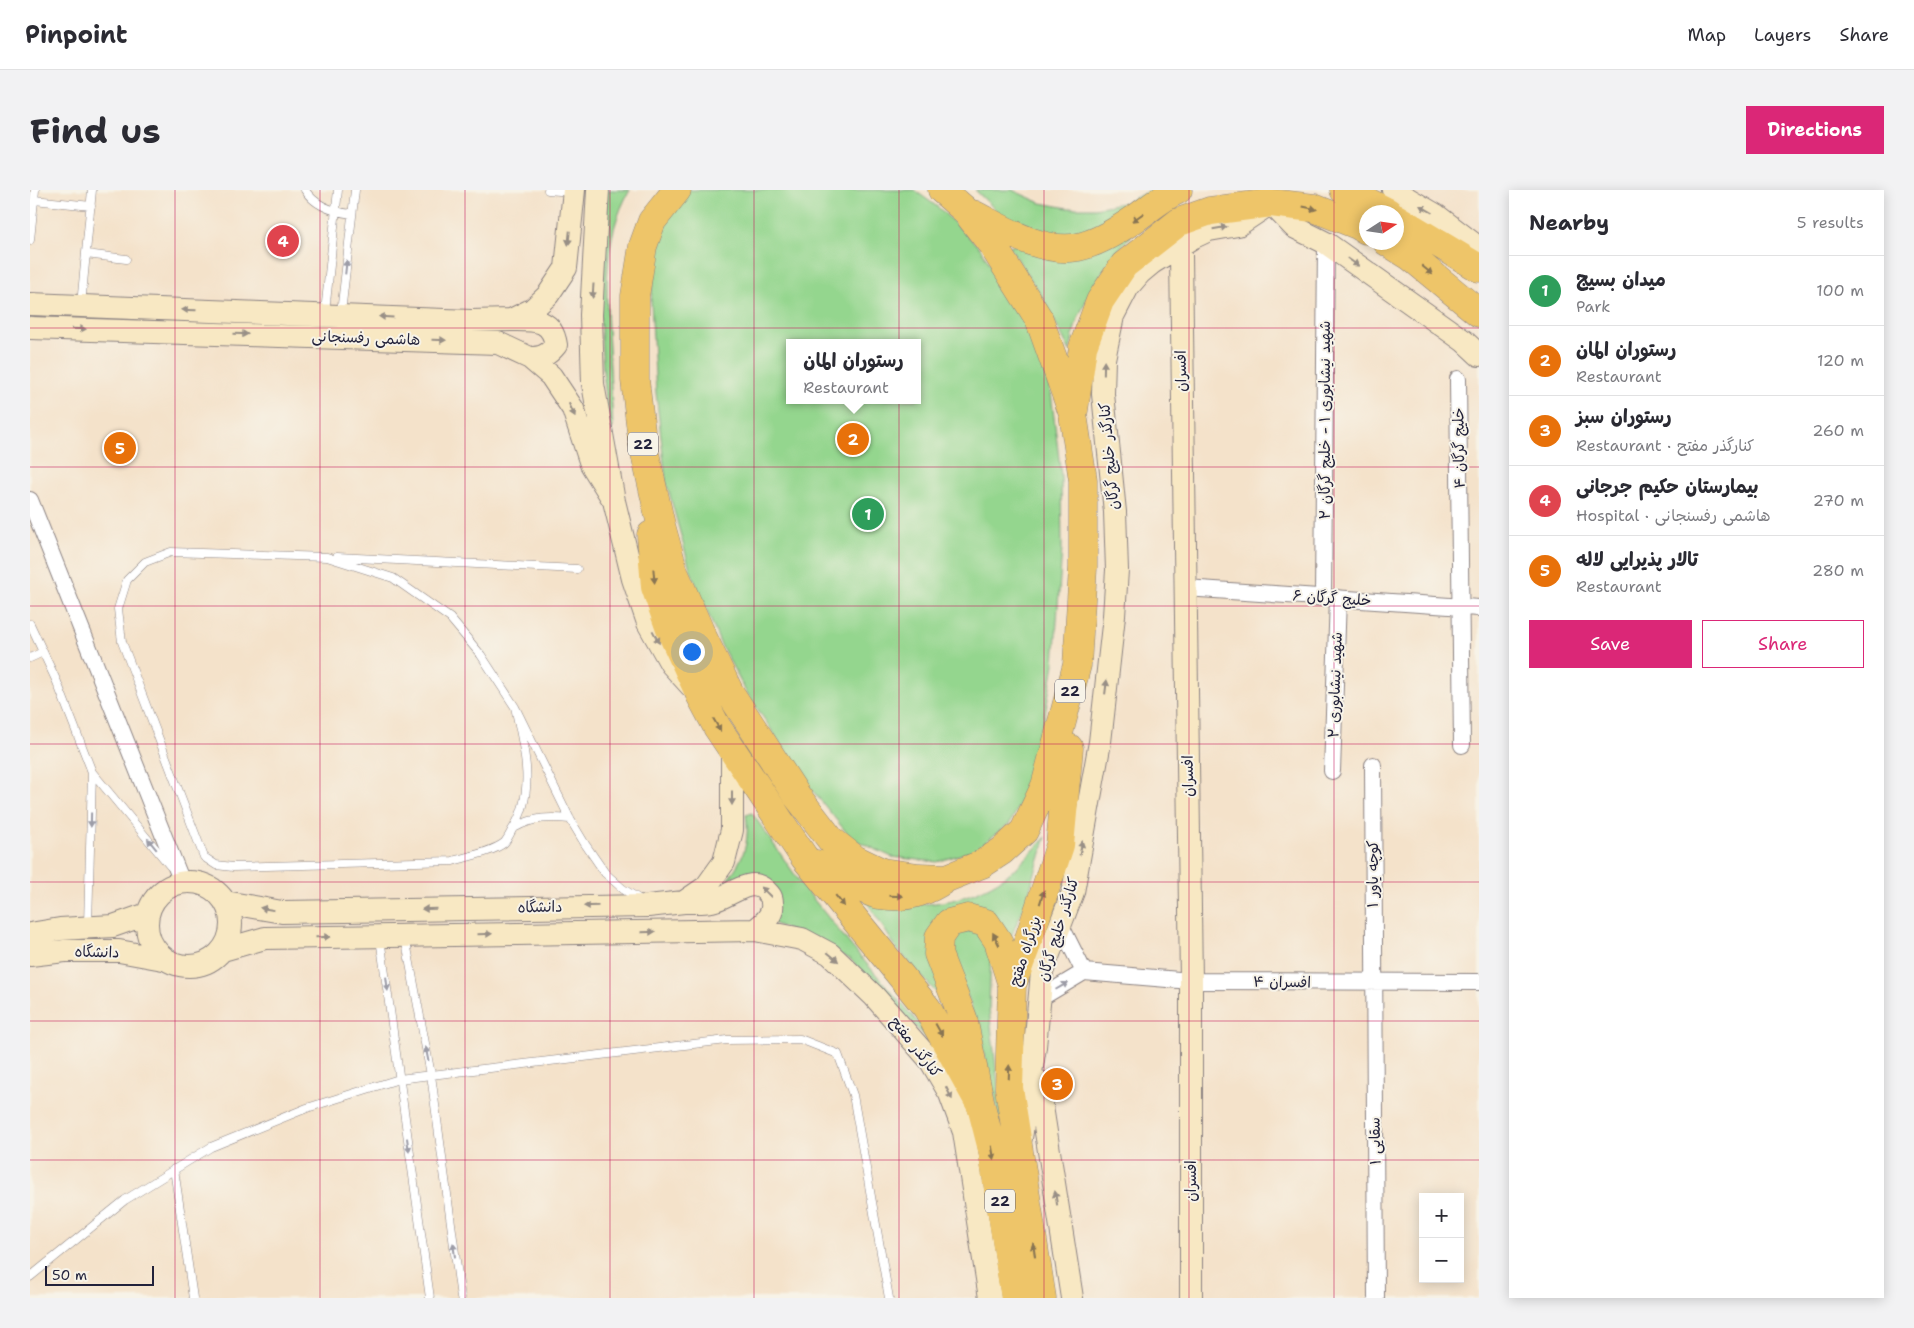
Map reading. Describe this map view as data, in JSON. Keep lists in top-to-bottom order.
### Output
{
  "streets": {
    "highway": ["22", "بزرگراه مفتح"],
    "main road": [
      "هاشمی رفسنجانی",
      "افسران",
      "کنارگذر خلیج گرگان",
      "دانشگاه",
      "کنارگذر مفتح"
    ],
    "street": [
      "شهید نیشابوری ۱ - خلیج گرگان ۲",
      "خلیج گرگان ۴",
      "خلیج گرگان ۶",
      "شهید نیشابوری ۲",
      "کوچه یاور ۱",
      "افسران ۴",
      "سقایی ۱"
    ]
  },
  "crossings": [
    ["افسران", "کنارگذر خلیج گرگان"],
    ["افسران", "خلیج گرگان ۶"],
    ["افسران", "افسران ۴"],
    ["شهید نیشابوری ۱ - خلیج گرگان ۲", "خلیج گرگان ۶"],
    ["شهید نیشابوری ۱ - خلیج گرگان ۲", "شهید نیشابوری ۲"],
    ["22", "دانشگاه"],
    ["22", "بزرگراه مفتح"],
    ["خلیج گرگان ۴", "خلیج گرگان ۶"],
    ["خلیج گرگان ۶", "شهید نیشابوری ۲"],
    ["کوچه یاور ۱", "افسران ۴"],
    ["کوچه یاور ۱", "سقایی ۱"],
    ["دانشگاه", "کنارگذر مفتح"],
    ["افسران ۴", "سقایی ۱"]
  ],
  "one_way": ["کنارگذر خلیج گرگان"],
  "scale_bar": "50 m",
  "north": "right",
  "page": {
    "header": "Pinpoint",
    "nav": ["Map", "Layers", "Share"],
    "buttons": [
      "Directions",
      ["Save", "Share"]
    ],
    "title": "Find us",
    "heading": ["Nearby", "5 results"],
    "pins": [
      "4",
      "2",
      "5",
      "1",
      "3"
    ],
    "list": [
      {
        "mark": "1",
        "name": "میدان بسیج",
        "note": "Park",
        "value": "100 m"
      },
      {
        "mark": "2",
        "name": "رستوران المان",
        "note": "Restaurant",
        "value": "120 m"
      },
      {
        "mark": "3",
        "name": "رستوران سبز",
        "note": "Restaurant · کنارگذر مفتح",
        "value": "260 m"
      },
      {
        "mark": "4",
        "name": "بیمارستان حکیم جرجانی",
        "note": "Hospital · هاشمی رفسنجانی",
        "value": "270 m"
      },
      {
        "mark": "5",
        "name": "تالار پذیرایی لاله",
        "note": "Restaurant",
        "value": "280 m"
      }
    ],
    "popup": ["رستوران المان", "Restaurant"],
    "map_buttons": ["+", "−"],
    "scale": "50 m"
  }
}
